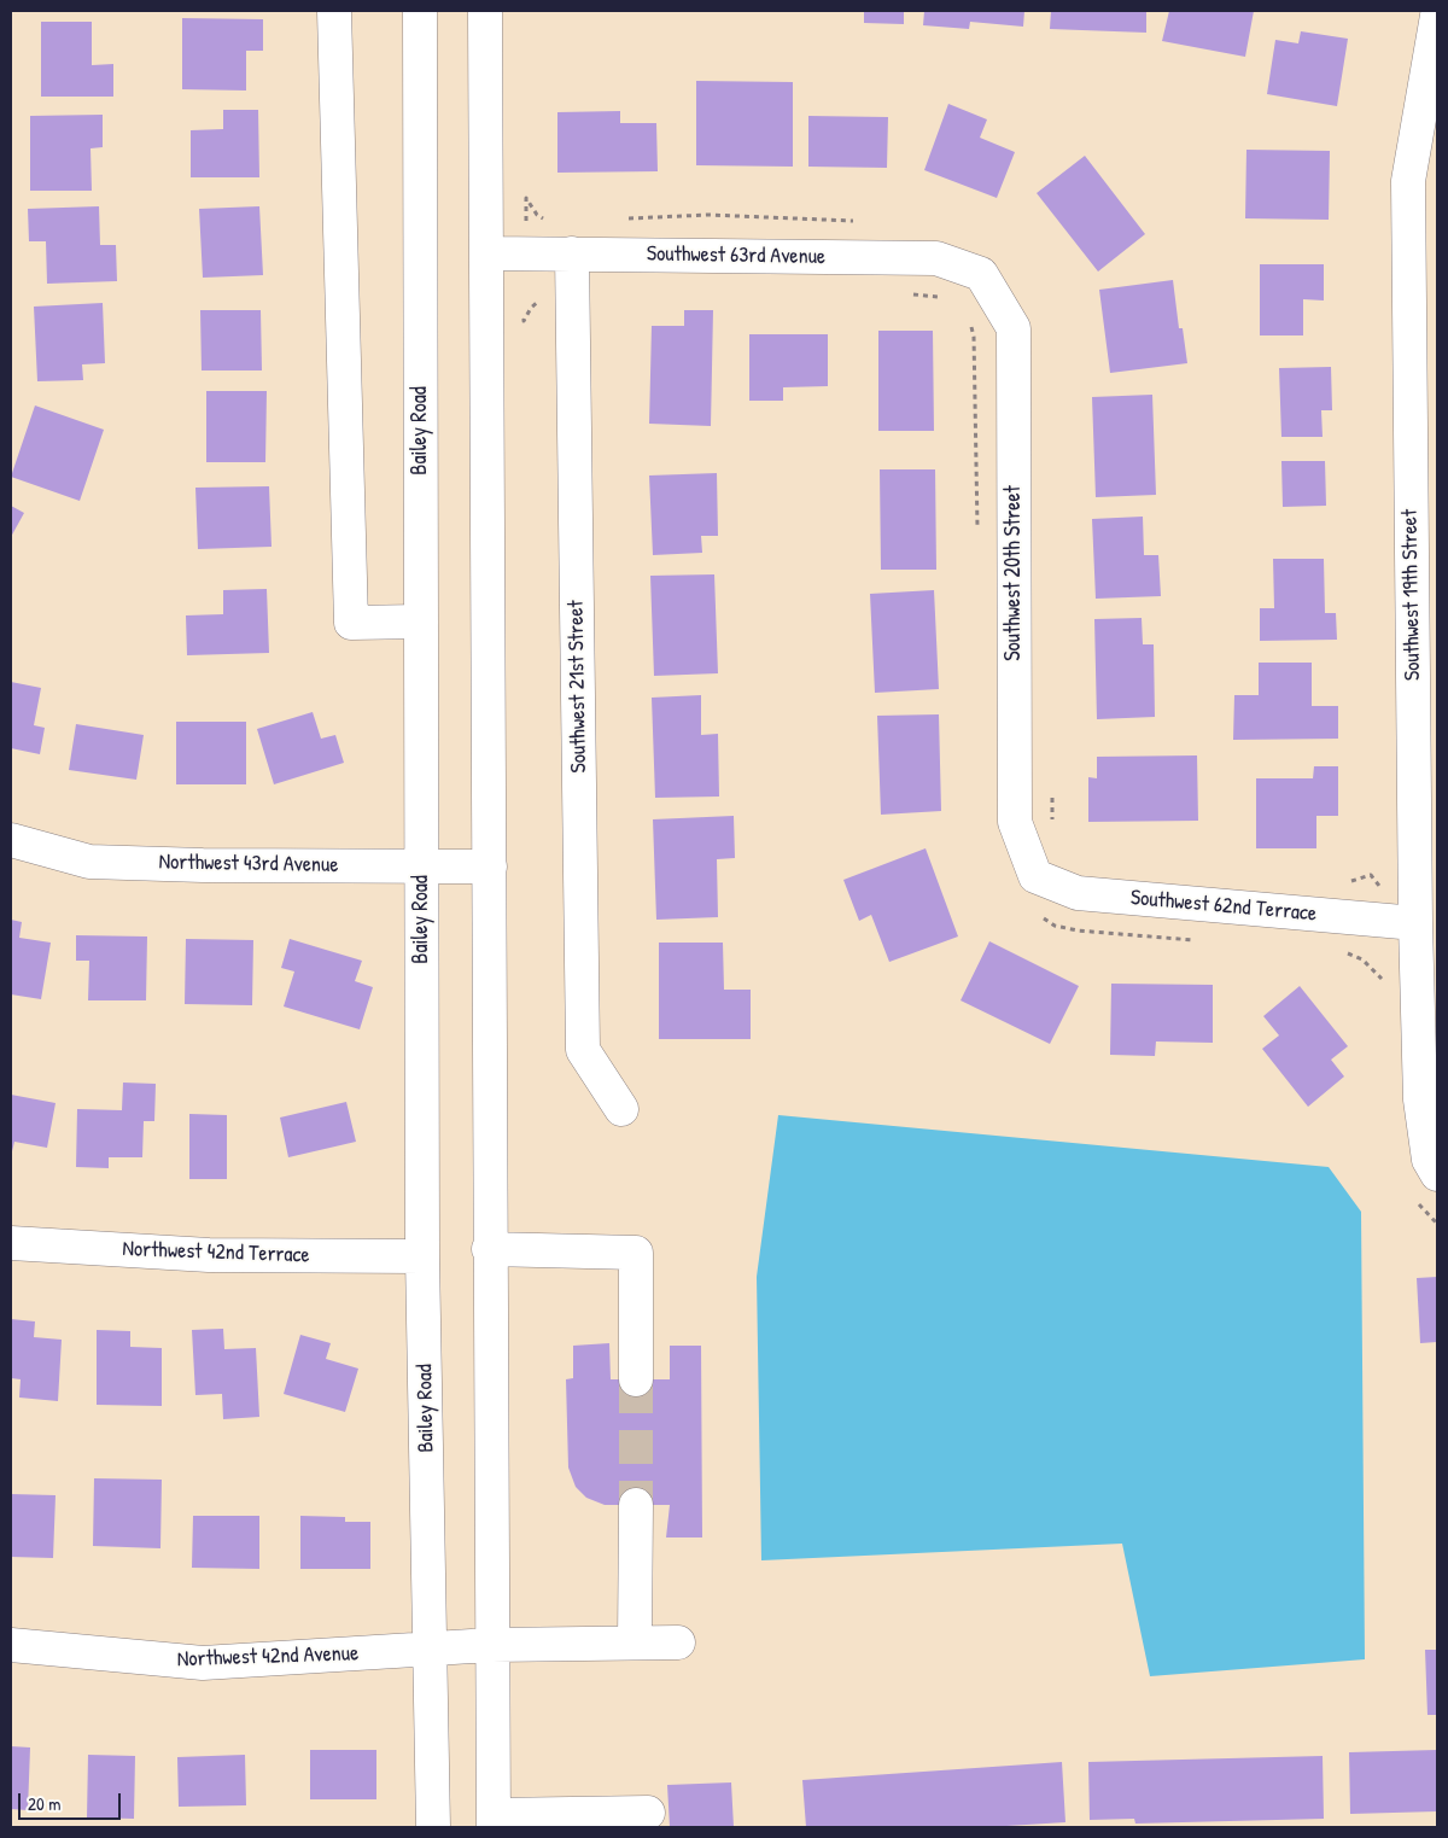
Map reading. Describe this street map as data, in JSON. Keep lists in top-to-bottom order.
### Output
{
  "streets": {
    "street": [
      "Southwest 63rd Avenue",
      "Bailey Road",
      "Southwest 20th Street",
      "Southwest 19th Street",
      "Southwest 21st Street",
      "Northwest 43rd Avenue",
      "Southwest 62nd Terrace",
      "Northwest 42nd Terrace",
      "Northwest 42nd Avenue"
    ]
  },
  "crossings": [
    ["Southwest 63rd Avenue", "Southwest 20th Street"],
    ["Southwest 63rd Avenue", "Southwest 21st Street"],
    ["Bailey Road", "Northwest 43rd Avenue"],
    ["Bailey Road", "Northwest 42nd Terrace"],
    ["Bailey Road", "Northwest 42nd Avenue"],
    ["Southwest 20th Street", "Southwest 62nd Terrace"],
    ["Southwest 19th Street", "Southwest 62nd Terrace"]
  ],
  "scale_bar": "20 m"
}
